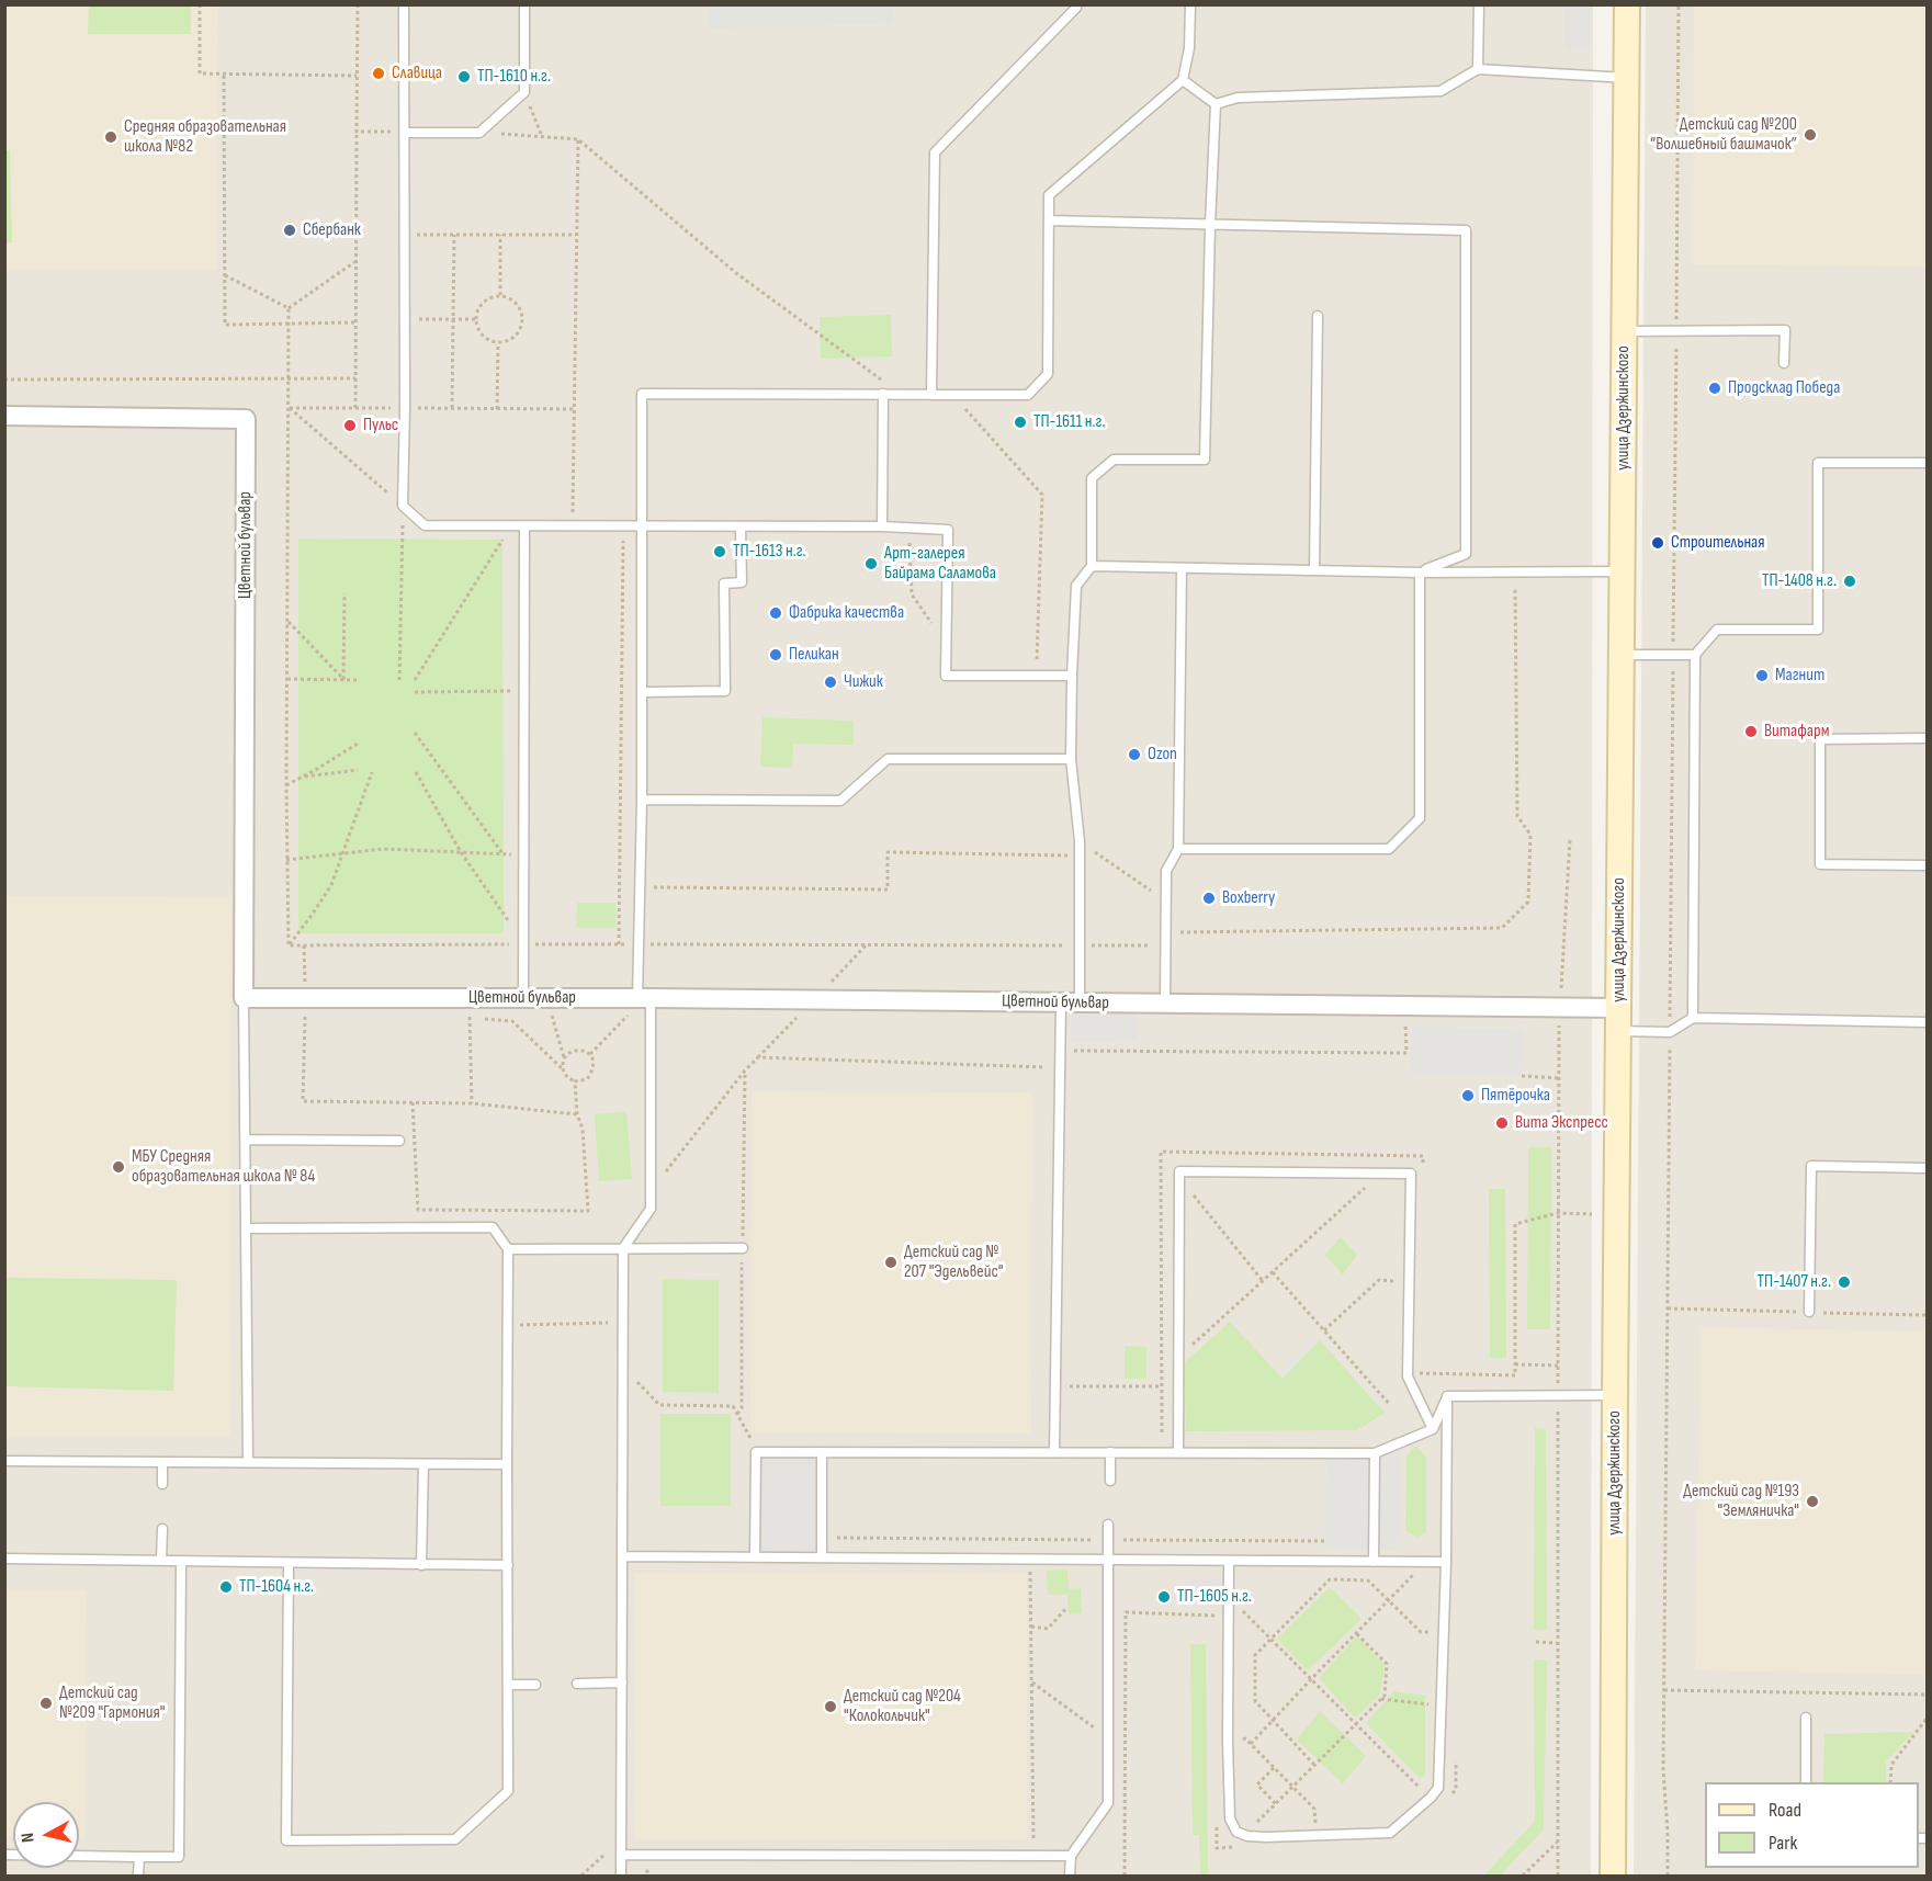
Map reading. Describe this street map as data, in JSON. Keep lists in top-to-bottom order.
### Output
{
  "streets": {
    "main road": ["улица Дзержинского"],
    "street": ["Цветной бульвар"]
  },
  "crossings": [
    ["улица Дзержинского", "Цветной бульвар"]
  ],
  "places": [
    "Славица",
    "ТП-1610 н.г.",
    "Детский сад №200 “Волшебный башмачок”",
    "Средняя образовательная школа №82",
    "Сбербанк",
    "Продсклад Победа",
    "ТП-1611 н.г.",
    "Пульс",
    "Строительная",
    "ТП-1613 н.г.",
    "Арт-галерея Байрама Саламова",
    "ТП-1408 н.г.",
    "Фабрика качества",
    "Пеликан",
    "Магнит",
    "Чижик",
    "Витафарм",
    "Ozon",
    "Boxberry",
    "Пятёрочка",
    "Вита Экспресс",
    "МБУ Средняя образовательная школа № 84",
    "Детский сад № 207 \"Эдельвейс\"",
    "ТП-1407 н.г.",
    "Детский сад №193 \"Земляничка\"",
    "ТП-1604 н.г.",
    "ТП-1605 н.г.",
    "Детский сад №209 \"Гармония\"",
    "Детский сад №204 \"Колокольчик\""
  ],
  "legend": ["Road", "Park"],
  "north": "left"
}
